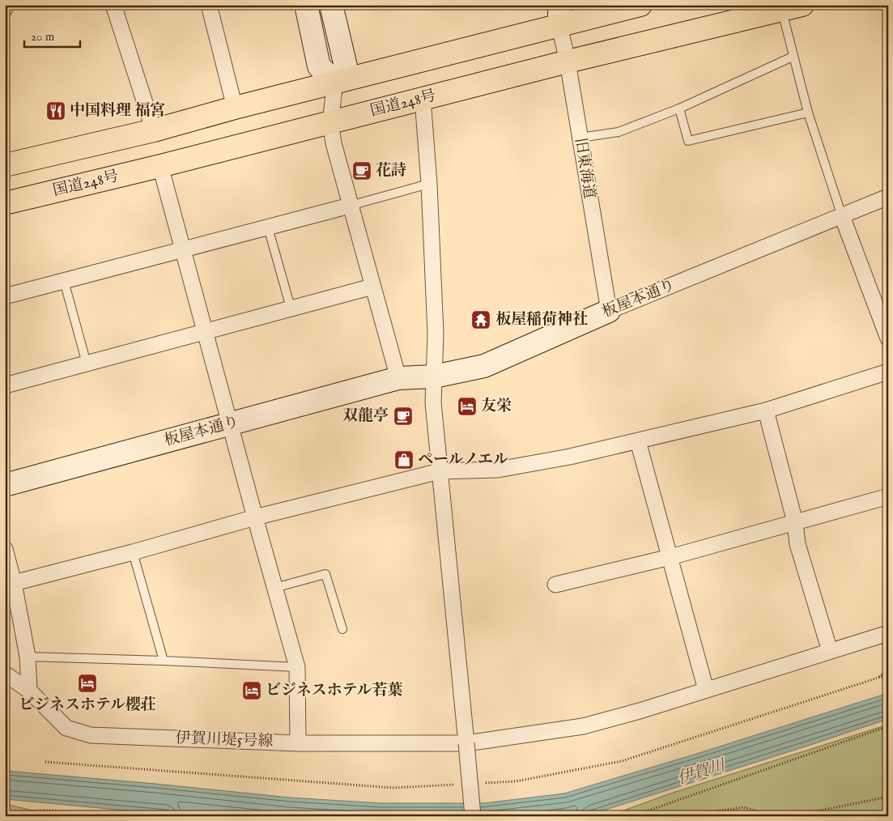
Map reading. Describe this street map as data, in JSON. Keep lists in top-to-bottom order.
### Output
{
  "streets": {
    "highway": ["国道248号"],
    "street": ["旧東海道", "板屋本通り", "伊賀川堤5号線"]
  },
  "crossings": [
    ["国道248号", "旧東海道"],
    ["旧東海道", "板屋本通り"]
  ],
  "water": ["伊賀川"],
  "places": {
    "restaurant": ["中国料理 福宮"],
    "cafe": ["花詩", "双龍亭"],
    "temple": ["板屋稲荷神社"],
    "hotel": ["友栄", "ビジネスホテル櫻荘", "ビジネスホテル若葉"],
    "shop": ["ペールノエル"]
  },
  "scale_bar": "20 m"
}
